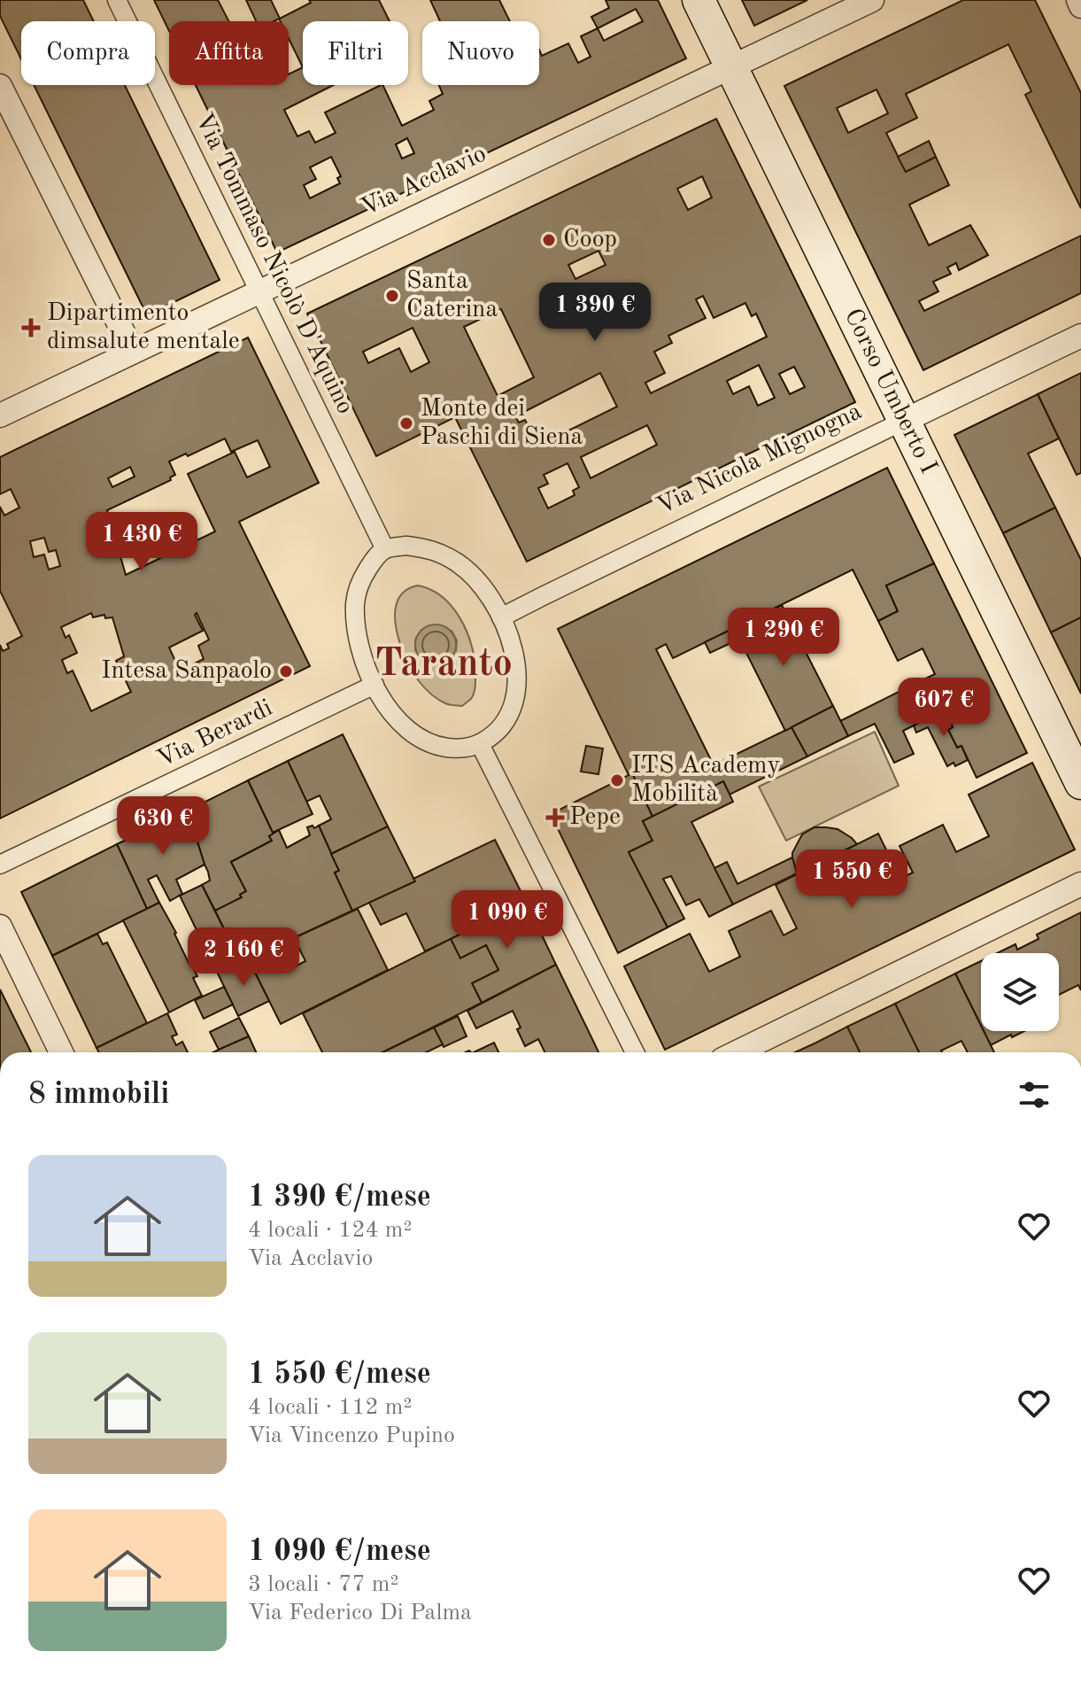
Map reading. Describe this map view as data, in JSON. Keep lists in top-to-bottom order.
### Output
{
  "streets": {
    "main road": ["Corso Umberto I"],
    "street": [
      "Via Acclavio",
      "Via Tommaso Nicolò D'Aquino",
      "Via Nicola Mignogna",
      "Via Berardi"
    ]
  },
  "crossings": [
    ["Via Acclavio", "Via Tommaso Nicolò D'Aquino"],
    ["Via Acclavio", "Corso Umberto I"],
    ["Via Tommaso Nicolò D'Aquino", "Via Nicola Mignogna"],
    ["Via Tommaso Nicolò D'Aquino", "Via Berardi"],
    ["Corso Umberto I", "Via Nicola Mignogna"],
    ["Via Nicola Mignogna", "Via Berardi"]
  ],
  "districts": ["Taranto"],
  "places": {
    "other": [
      "Coop",
      "Santa Caterina",
      "Monte dei Paschi di Siena",
      "Intesa Sanpaolo",
      "ITS Academy Mobilità"
    ],
    "health": ["Dipartimento dimsalute mentale", "Pepe"]
  },
  "page": {
    "chip": [
      "Compra",
      "Affitta",
      "Filtri",
      "Nuovo"
    ],
    "price": [
      "1 390 €",
      "1 430 €",
      "1 290 €",
      "607 €",
      "630 €",
      "1 550 €",
      "1 090 €",
      "2 160 €"
    ],
    "heading": "8 immobili",
    "list": [
      {
        "name": "1 390 €/mese",
        "note": "4 locali · 124 m² · Via Acclavio"
      },
      {
        "name": "1 550 €/mese",
        "note": "4 locali · 112 m² · Via Vincenzo Pupino"
      },
      {
        "name": "1 090 €/mese",
        "note": "3 locali · 77 m² · Via Federico Di Palma"
      }
    ]
  }
}
